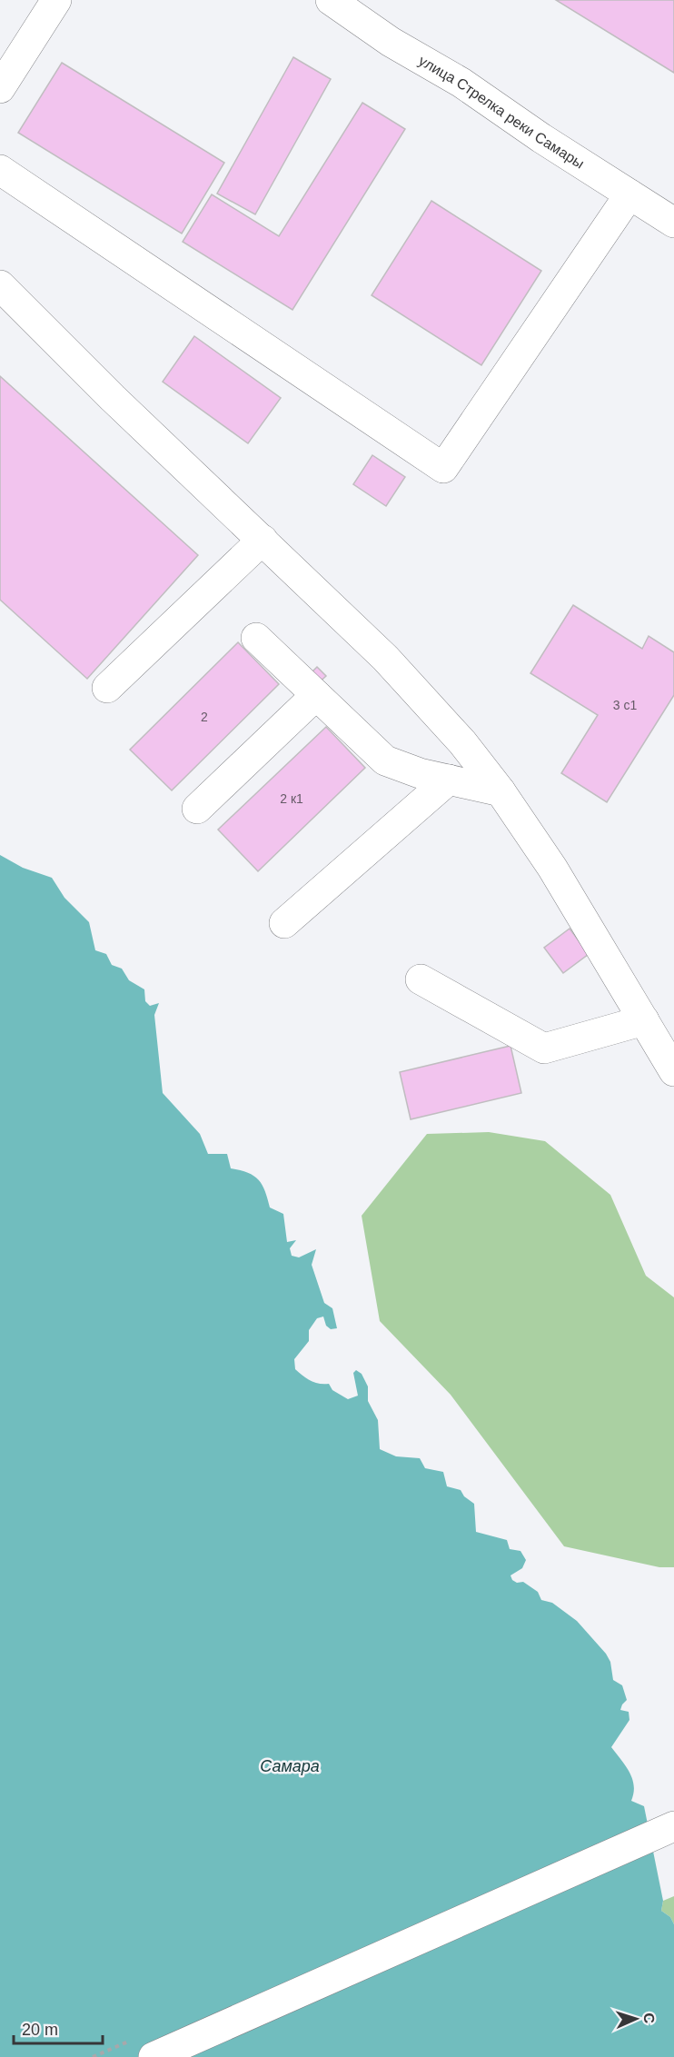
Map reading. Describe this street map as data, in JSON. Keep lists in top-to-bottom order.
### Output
{
  "streets": {
    "main road": ["улица Стрелка реки Самары"]
  },
  "water": ["Самара"],
  "house_numbers": ["3 с1", "2", "2 к1"],
  "scale_bar": "20 m",
  "north": "right"
}
